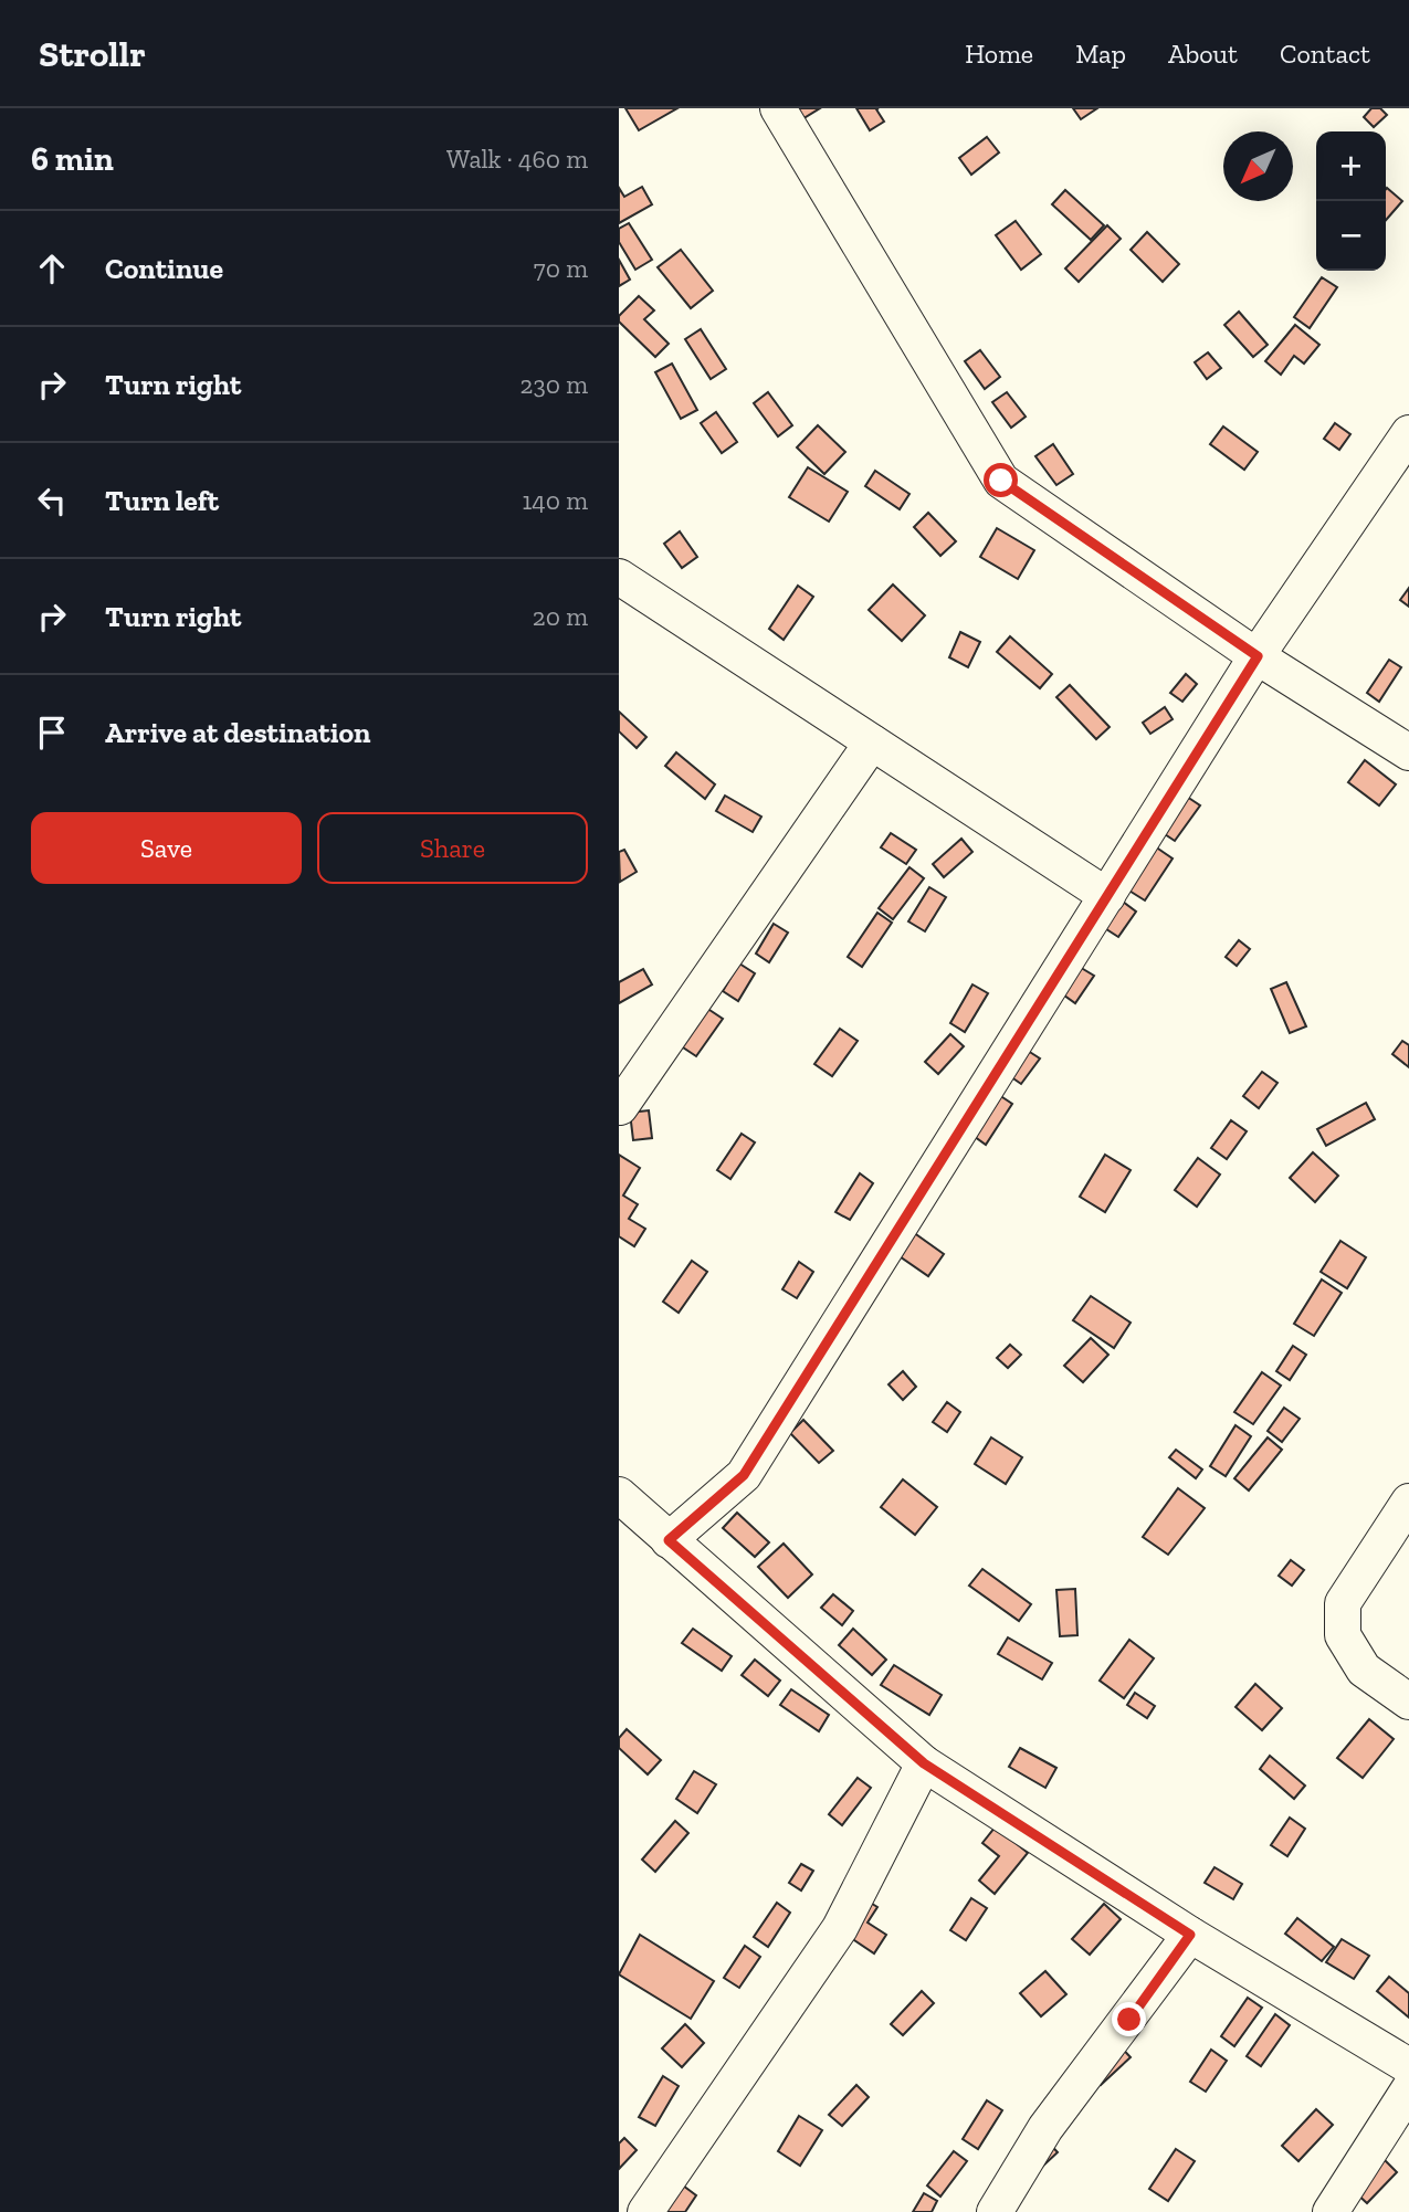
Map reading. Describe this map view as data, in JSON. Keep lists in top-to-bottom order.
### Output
{
  "north": "bottom left",
  "page": {
    "header": "Strollr",
    "nav": [
      "Home",
      "Map",
      "About",
      "Contact"
    ],
    "heading": ["6 min", "Walk · 460 m"],
    "map_buttons": ["+", "−"],
    "list": [
      ["Continue", "70 m"],
      ["Turn right", "230 m"],
      ["Turn left", "140 m"],
      ["Turn right", "20 m"],
      "Arrive at destination"
    ],
    "buttons": ["Save", "Share"]
  }
}
